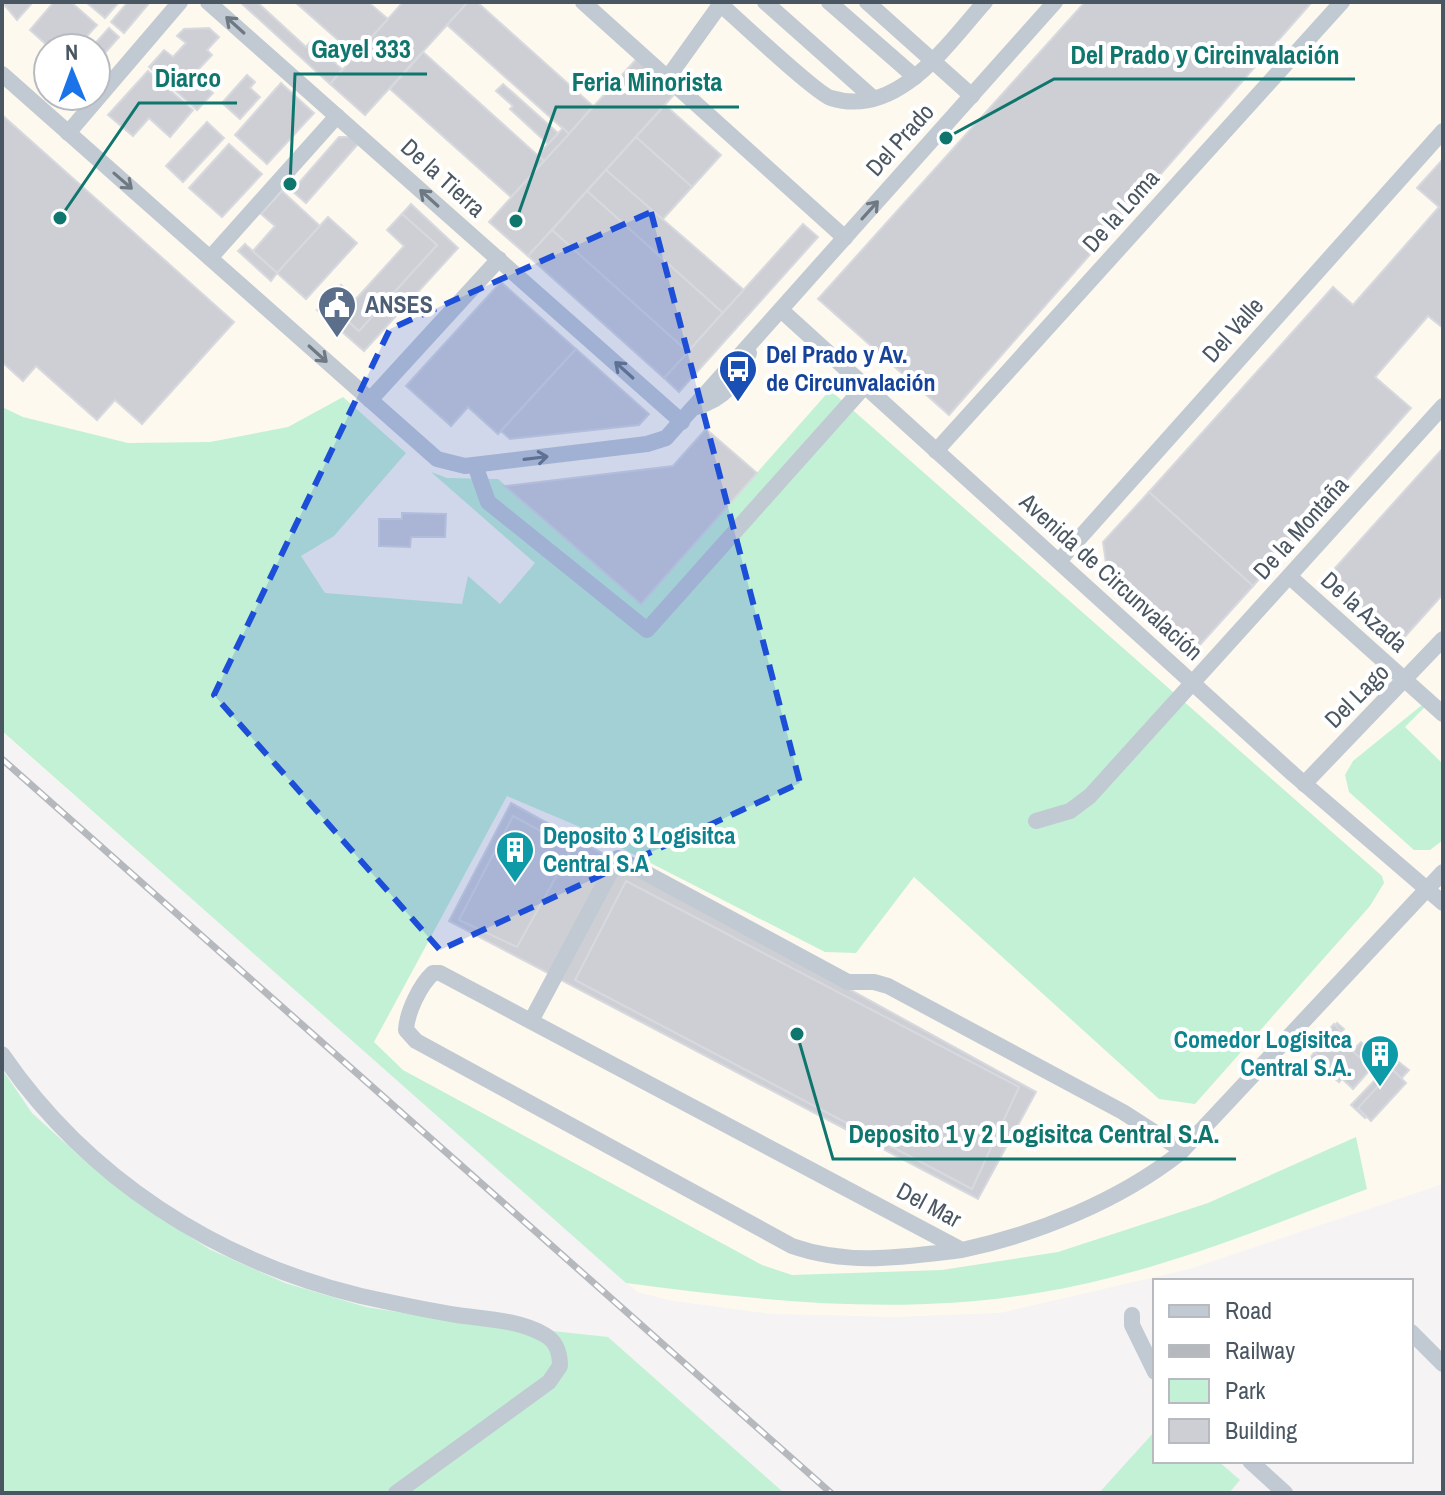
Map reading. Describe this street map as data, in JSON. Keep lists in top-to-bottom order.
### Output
{
  "streets": {
    "street": [
      "Del Prado",
      "De la Tierra",
      "De la Loma",
      "Del Valle",
      "De la Montaña",
      "Avenida de Circunvalación",
      "De la Azada",
      "Del Lago",
      "Del Mar"
    ]
  },
  "crossings": [
    ["Del Prado", "Avenida de Circunvalación"],
    ["De la Loma", "Avenida de Circunvalación"],
    ["Del Valle", "Avenida de Circunvalación"],
    ["De la Montaña", "Avenida de Circunvalación"],
    ["De la Montaña", "De la Azada"],
    ["Avenida de Circunvalación", "Del Lago"],
    ["Avenida de Circunvalación", "Del Mar"],
    ["De la Azada", "Del Lago"]
  ],
  "one_way": ["De la Tierra"],
  "places": {
    "other": [
      "Del Prado y Circinvalación",
      "Gayel 333",
      "Diarco",
      "Feria Minorista",
      "Deposito 1 y 2 Logisitca Central S.A."
    ],
    "public building": ["ANSES"],
    "bus stop": ["Del Prado y Av. de Circunvalación"],
    "building": ["Deposito 3 Logisitca Central S.A", "Comedor Logisitca Central S.A."]
  },
  "legend": [
    "Road",
    "Railway",
    "Park",
    "Building"
  ],
  "north": "top"
}
